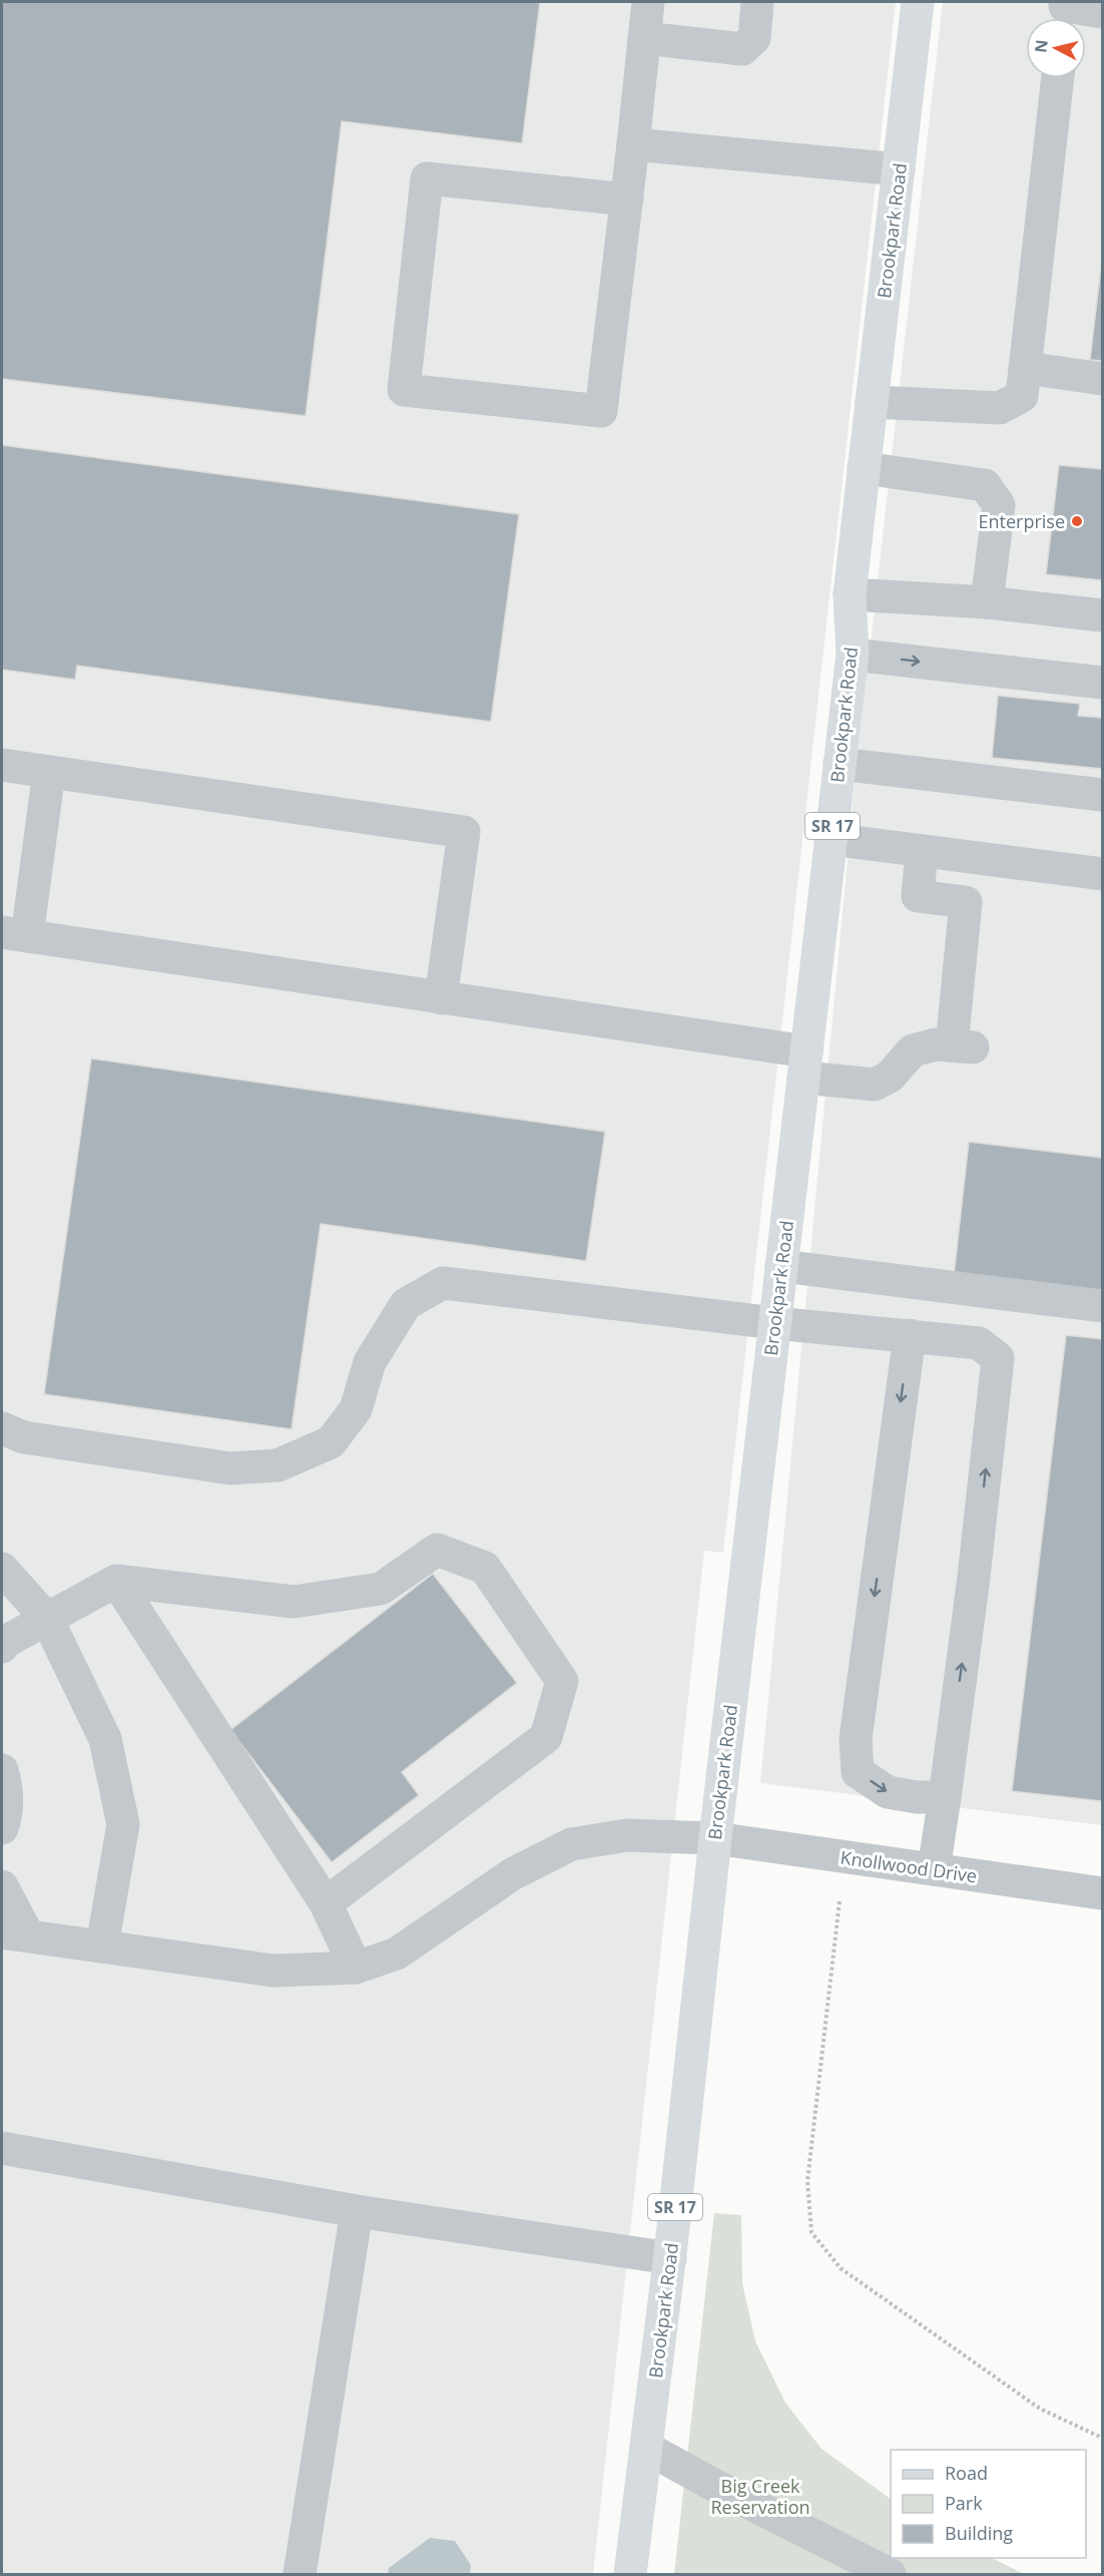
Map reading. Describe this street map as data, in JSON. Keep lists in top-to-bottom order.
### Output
{
  "streets": {
    "main road": ["Brookpark Road", "SR 17"],
    "street": ["Knollwood Drive"]
  },
  "crossings": [
    ["Brookpark Road", "Knollwood Drive"]
  ],
  "parks": ["Big Creek Reservation"],
  "places": ["Enterprise"],
  "legend": ["Road", "Park", "Building"],
  "north": "left"
}
